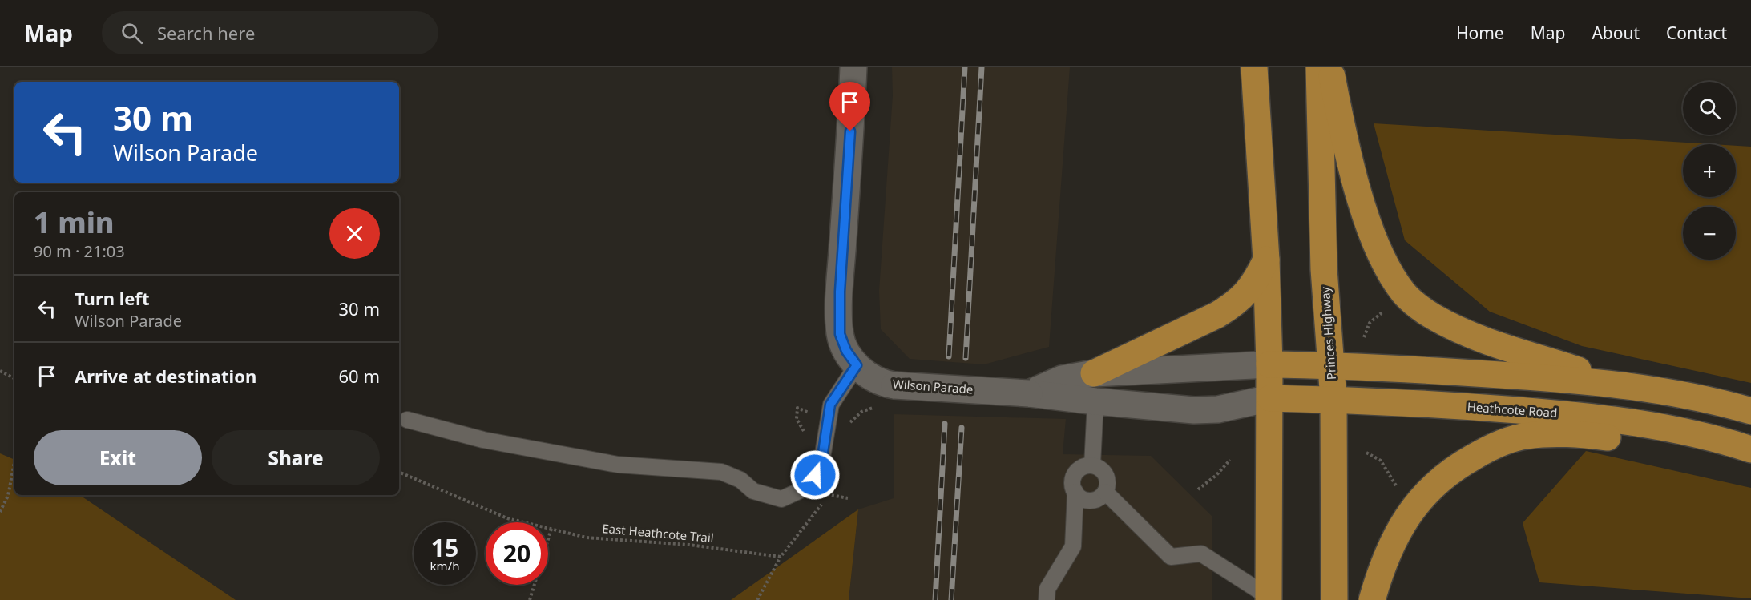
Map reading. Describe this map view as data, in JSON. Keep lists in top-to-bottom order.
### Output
{
  "streets": {
    "highway": ["Princes Highway", "Heathcote Road"],
    "street": ["Wilson Parade"],
    "path": ["East Heathcote Trail"]
  },
  "crossings": [
    ["Princes Highway", "Heathcote Road"],
    ["Wilson Parade", "Heathcote Road"]
  ],
  "page": {
    "header": "Map",
    "search": "Search here",
    "nav": [
      "Home",
      "Map",
      "About",
      "Contact"
    ],
    "map_buttons": ["+", "−"],
    "turn": ["30 m", "Wilson Parade"],
    "heading": ["1 min", "90 m · 21:03"],
    "list": [
      {
        "name": "Turn left",
        "note": "Wilson Parade",
        "value": "30 m"
      },
      {
        "name": "Arrive at destination",
        "value": "60 m"
      }
    ],
    "buttons": ["Exit", "Share"],
    "speed": "15 km/h",
    "limit": "20"
  }
}
